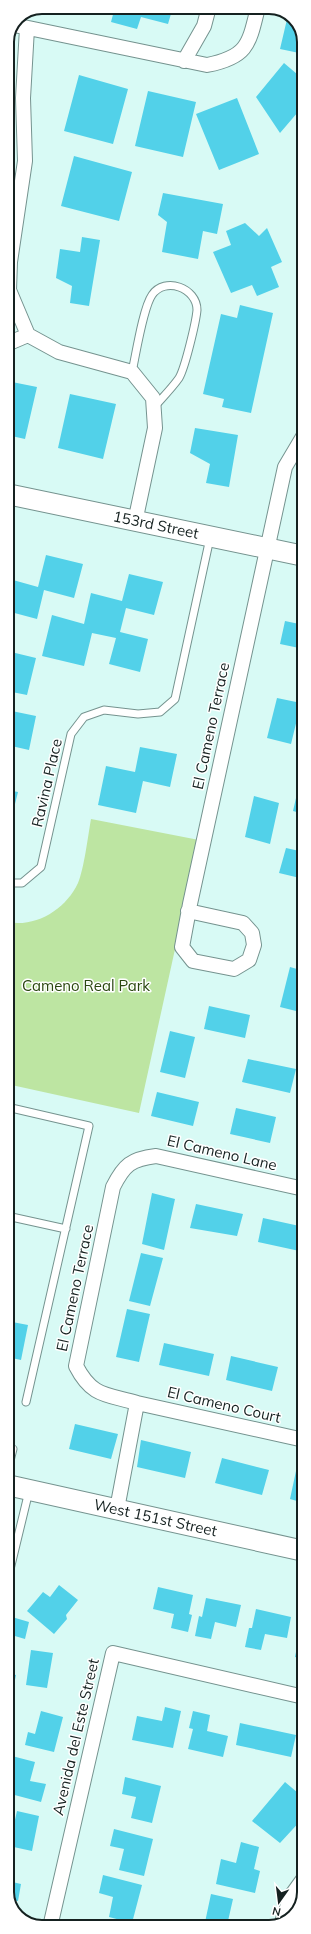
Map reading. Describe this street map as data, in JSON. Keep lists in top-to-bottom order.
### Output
{
  "streets": {
    "street": [
      "153rd Street",
      "El Cameno Terrace",
      "El Cameno Lane",
      "El Cameno Court",
      "West 151st Street",
      "Avenida del Este Street"
    ],
    "lane": ["Ravina Place"]
  },
  "crossings": [
    ["153rd Street", "El Cameno Terrace"],
    ["153rd Street", "Ravina Place"],
    ["El Cameno Terrace", "El Cameno Lane"],
    ["El Cameno Terrace", "El Cameno Court"]
  ],
  "parks": ["Cameno Real Park"],
  "north": "bottom"
}
